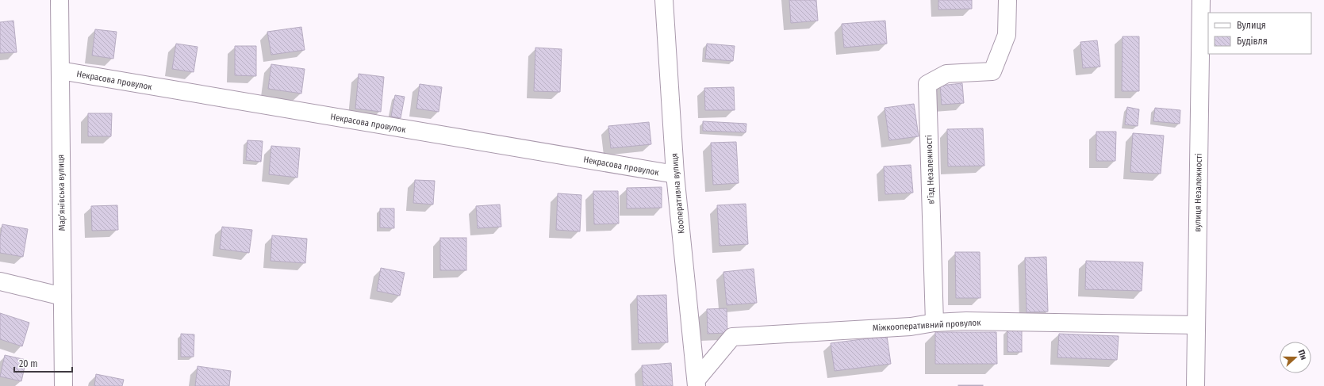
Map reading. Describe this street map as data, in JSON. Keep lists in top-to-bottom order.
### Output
{
  "streets": {
    "street": [
      "Некрасова провулок",
      "в'їзд Незалежності",
      "Мар’янівська вулиця",
      "вулиця Незалежності",
      "Кооперативна вулиця",
      "Міжкооперативний провулок"
    ]
  },
  "crossings": [
    ["Некрасова провулок", "Мар’янівська вулиця"],
    ["Некрасова провулок", "Кооперативна вулиця"],
    ["в'їзд Незалежності", "Міжкооперативний провулок"],
    ["вулиця Незалежності", "Міжкооперативний провулок"],
    ["Кооперативна вулиця", "Міжкооперативний провулок"]
  ],
  "legend": ["Вулиця", "Будівля"],
  "scale_bar": "20 m",
  "north": "right"
}
